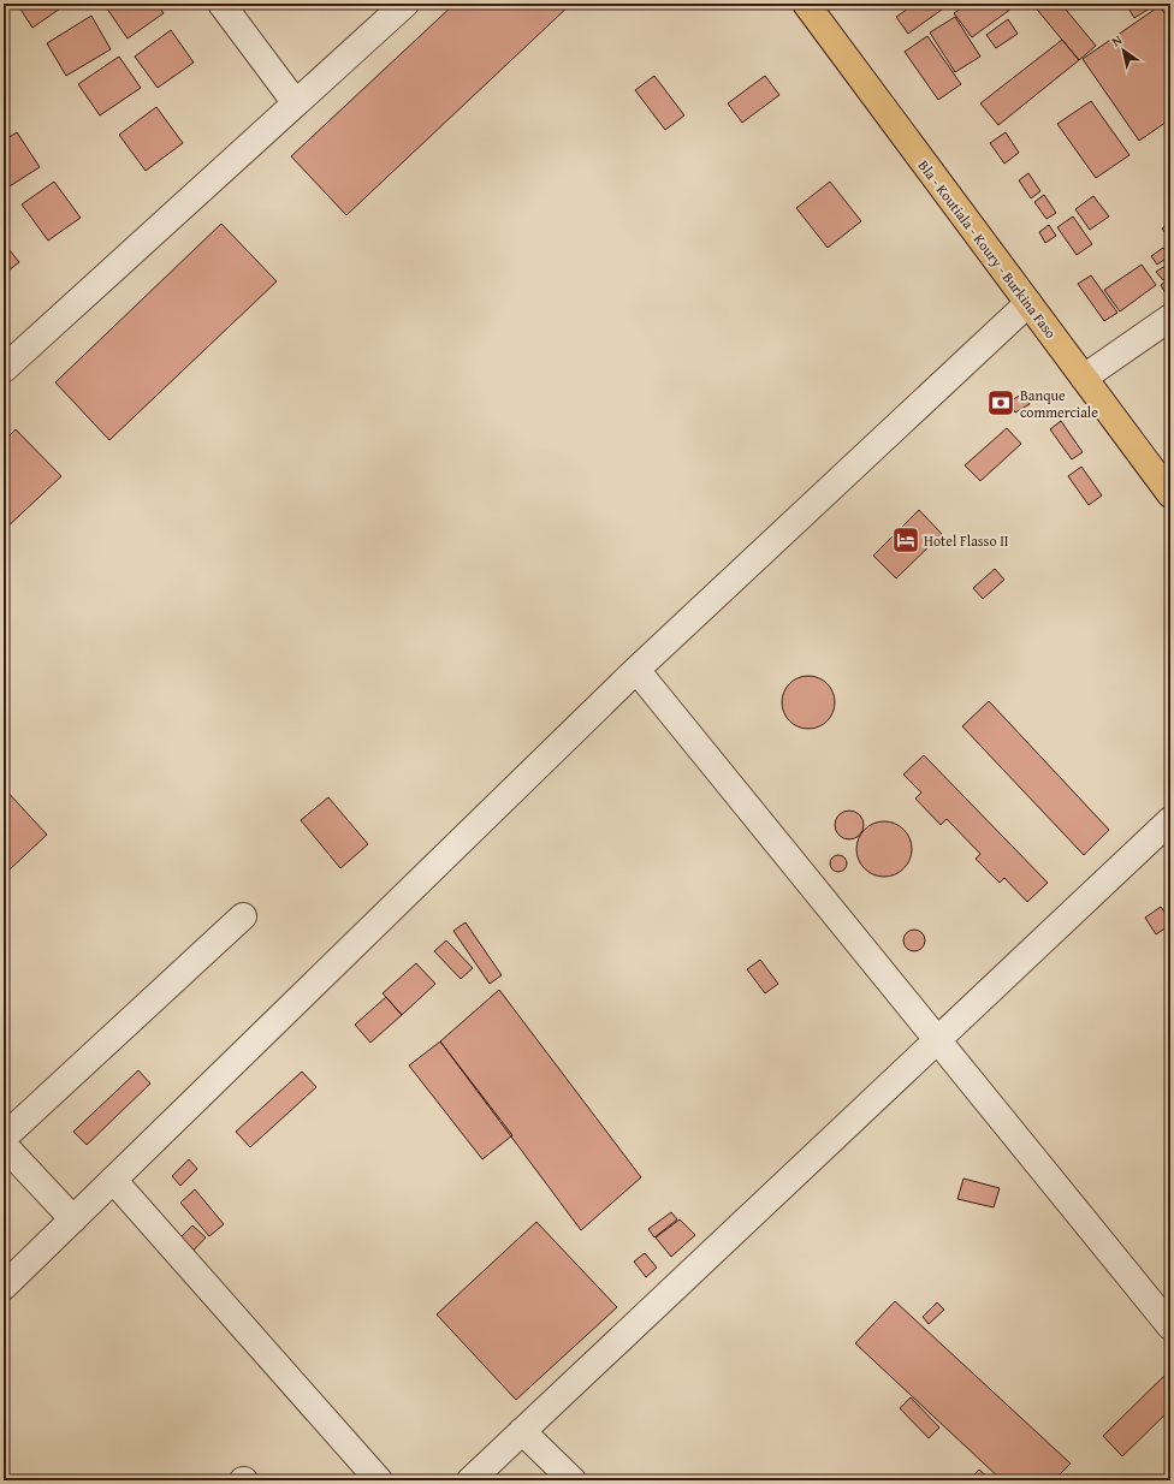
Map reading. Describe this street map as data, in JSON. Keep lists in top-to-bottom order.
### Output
{
  "streets": {
    "main road": ["Bla - Koutiala - Koury - Burkina Faso"]
  },
  "places": {
    "bank": ["Banque commerciale"],
    "hotel": ["Hotel Flasso II"]
  },
  "north": "top left"
}
